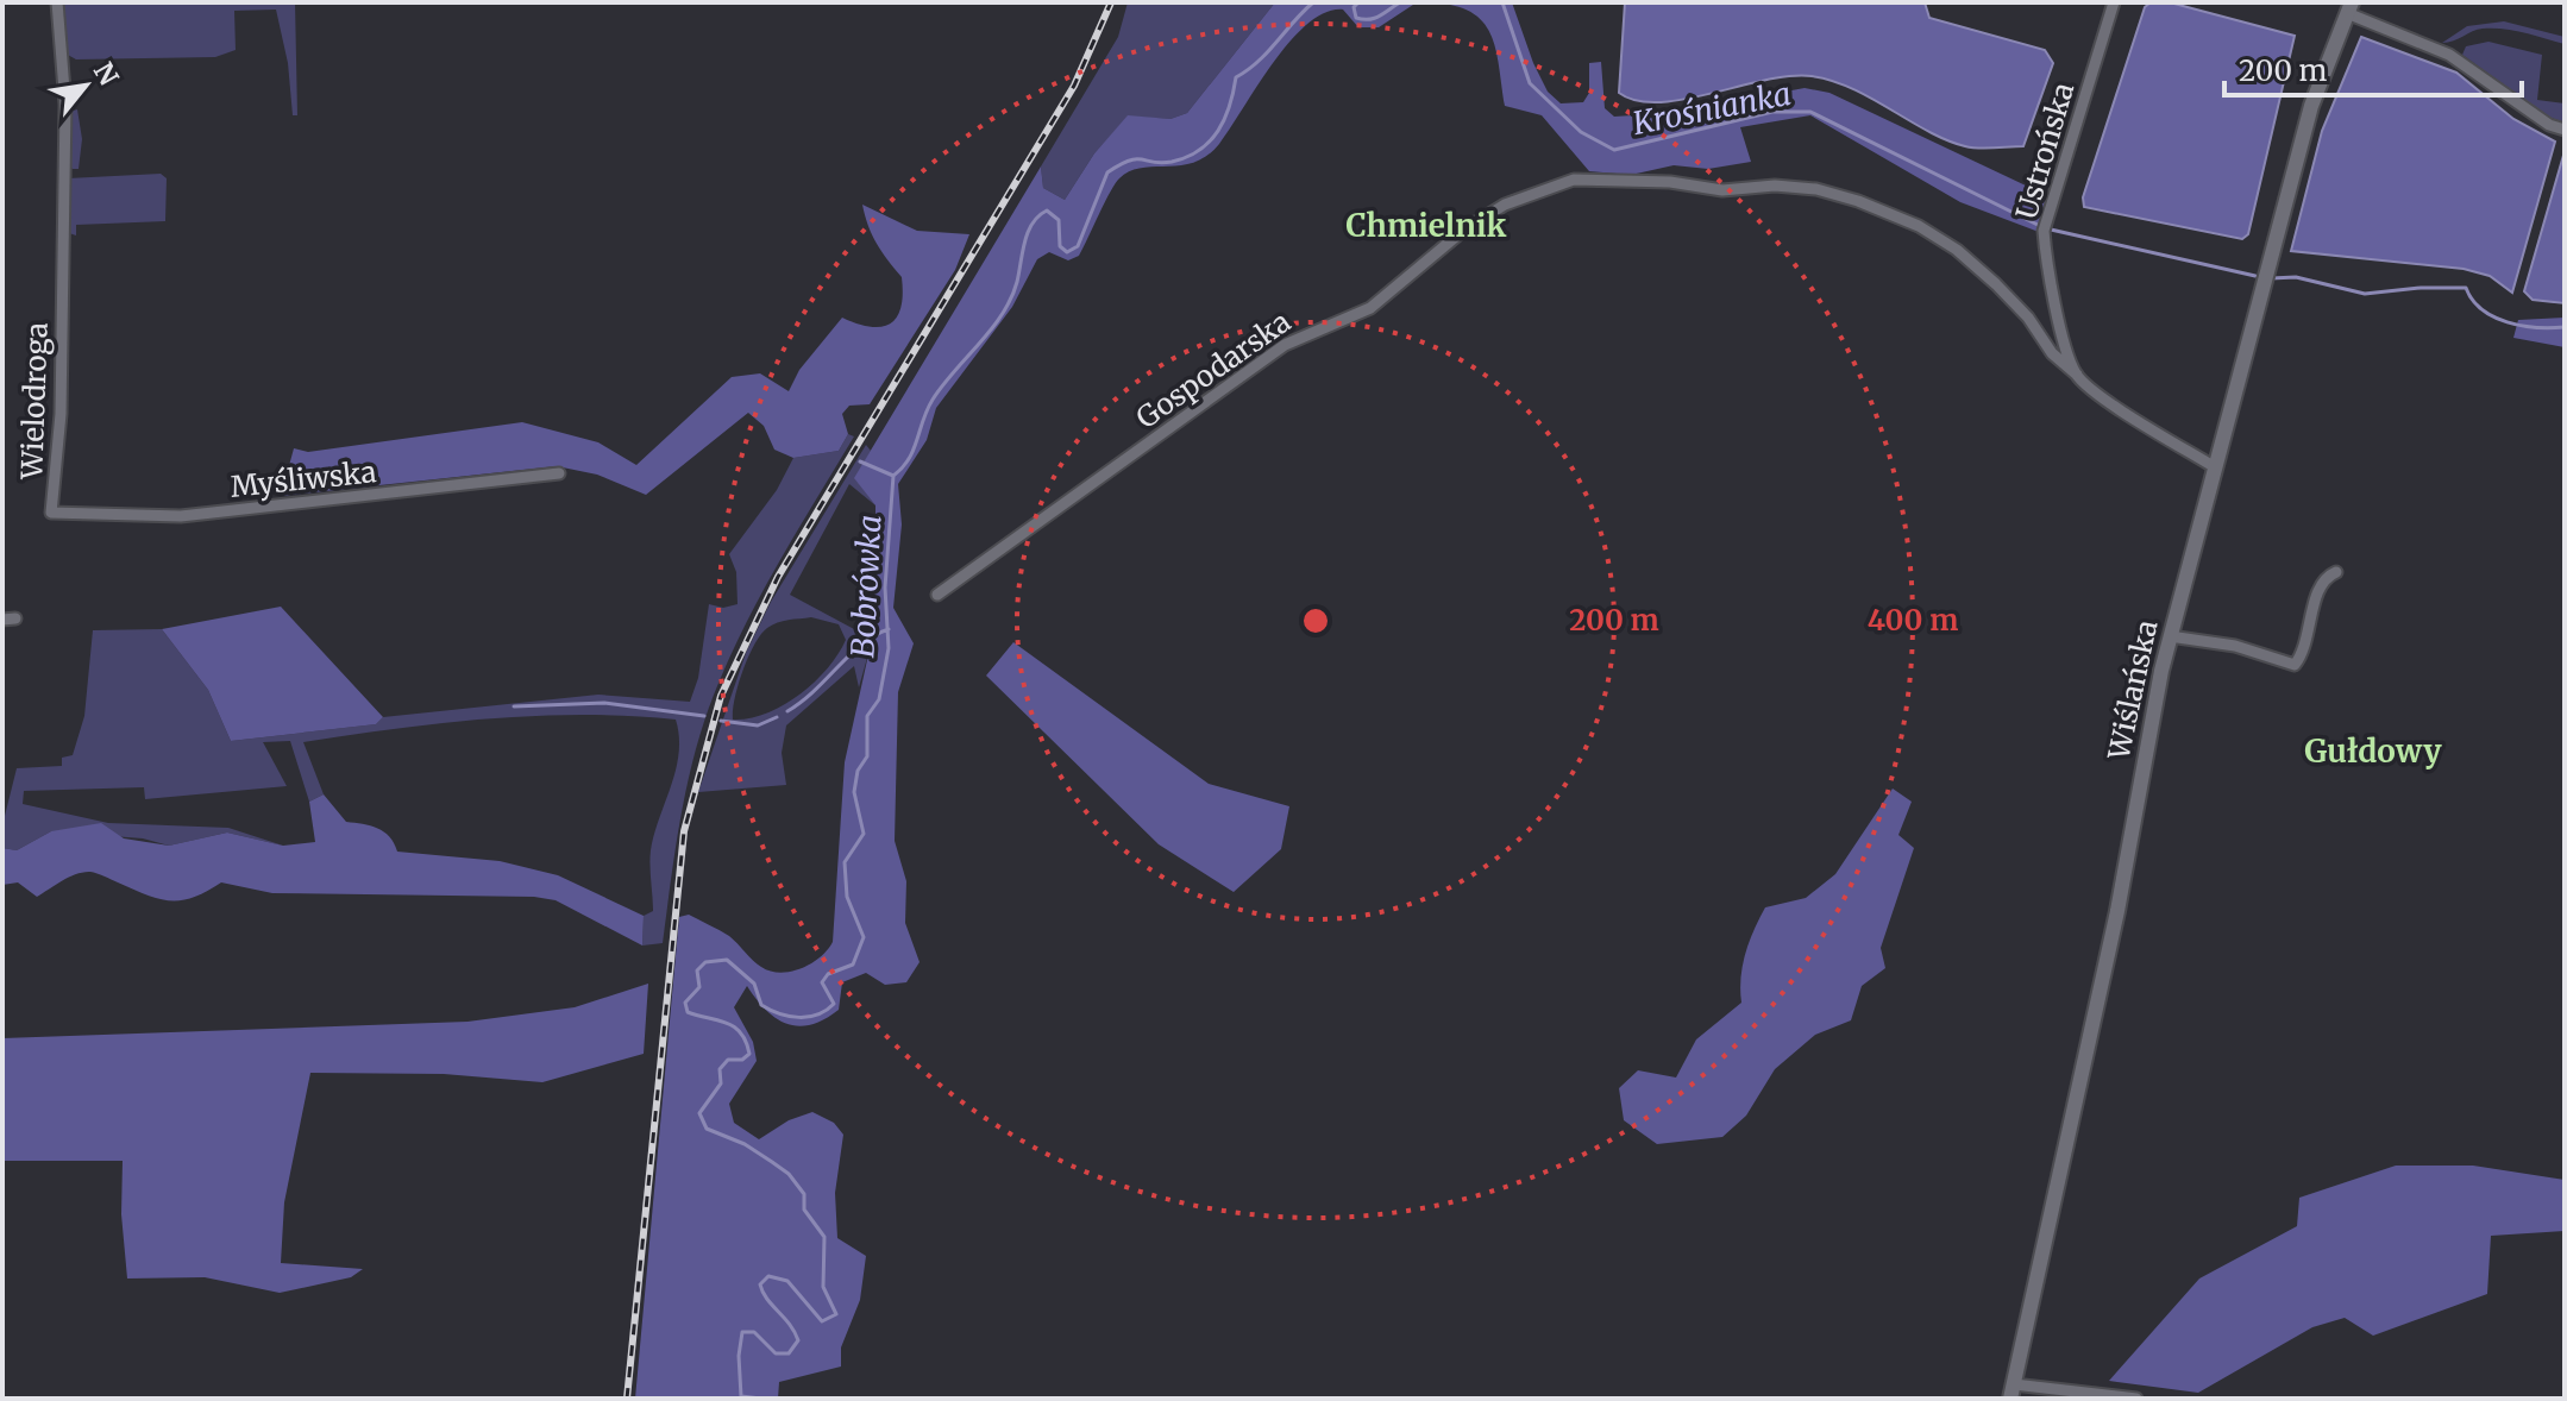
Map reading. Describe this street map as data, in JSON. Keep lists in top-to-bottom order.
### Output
{
  "streets": {
    "street": [
      "Ustrońska",
      "Gospodarska",
      "Wielodroga",
      "Myśliwska",
      "Wiślańska"
    ]
  },
  "crossings": [
    ["Ustrońska", "Gospodarska"],
    ["Wielodroga", "Myśliwska"]
  ],
  "districts": ["Chmielnik", "Gułdowy"],
  "water": ["Krośnianka", "Bobrówka"],
  "scale_bar": "200 m",
  "north": "top right",
  "rings": ["200 m", "400 m"]
}
